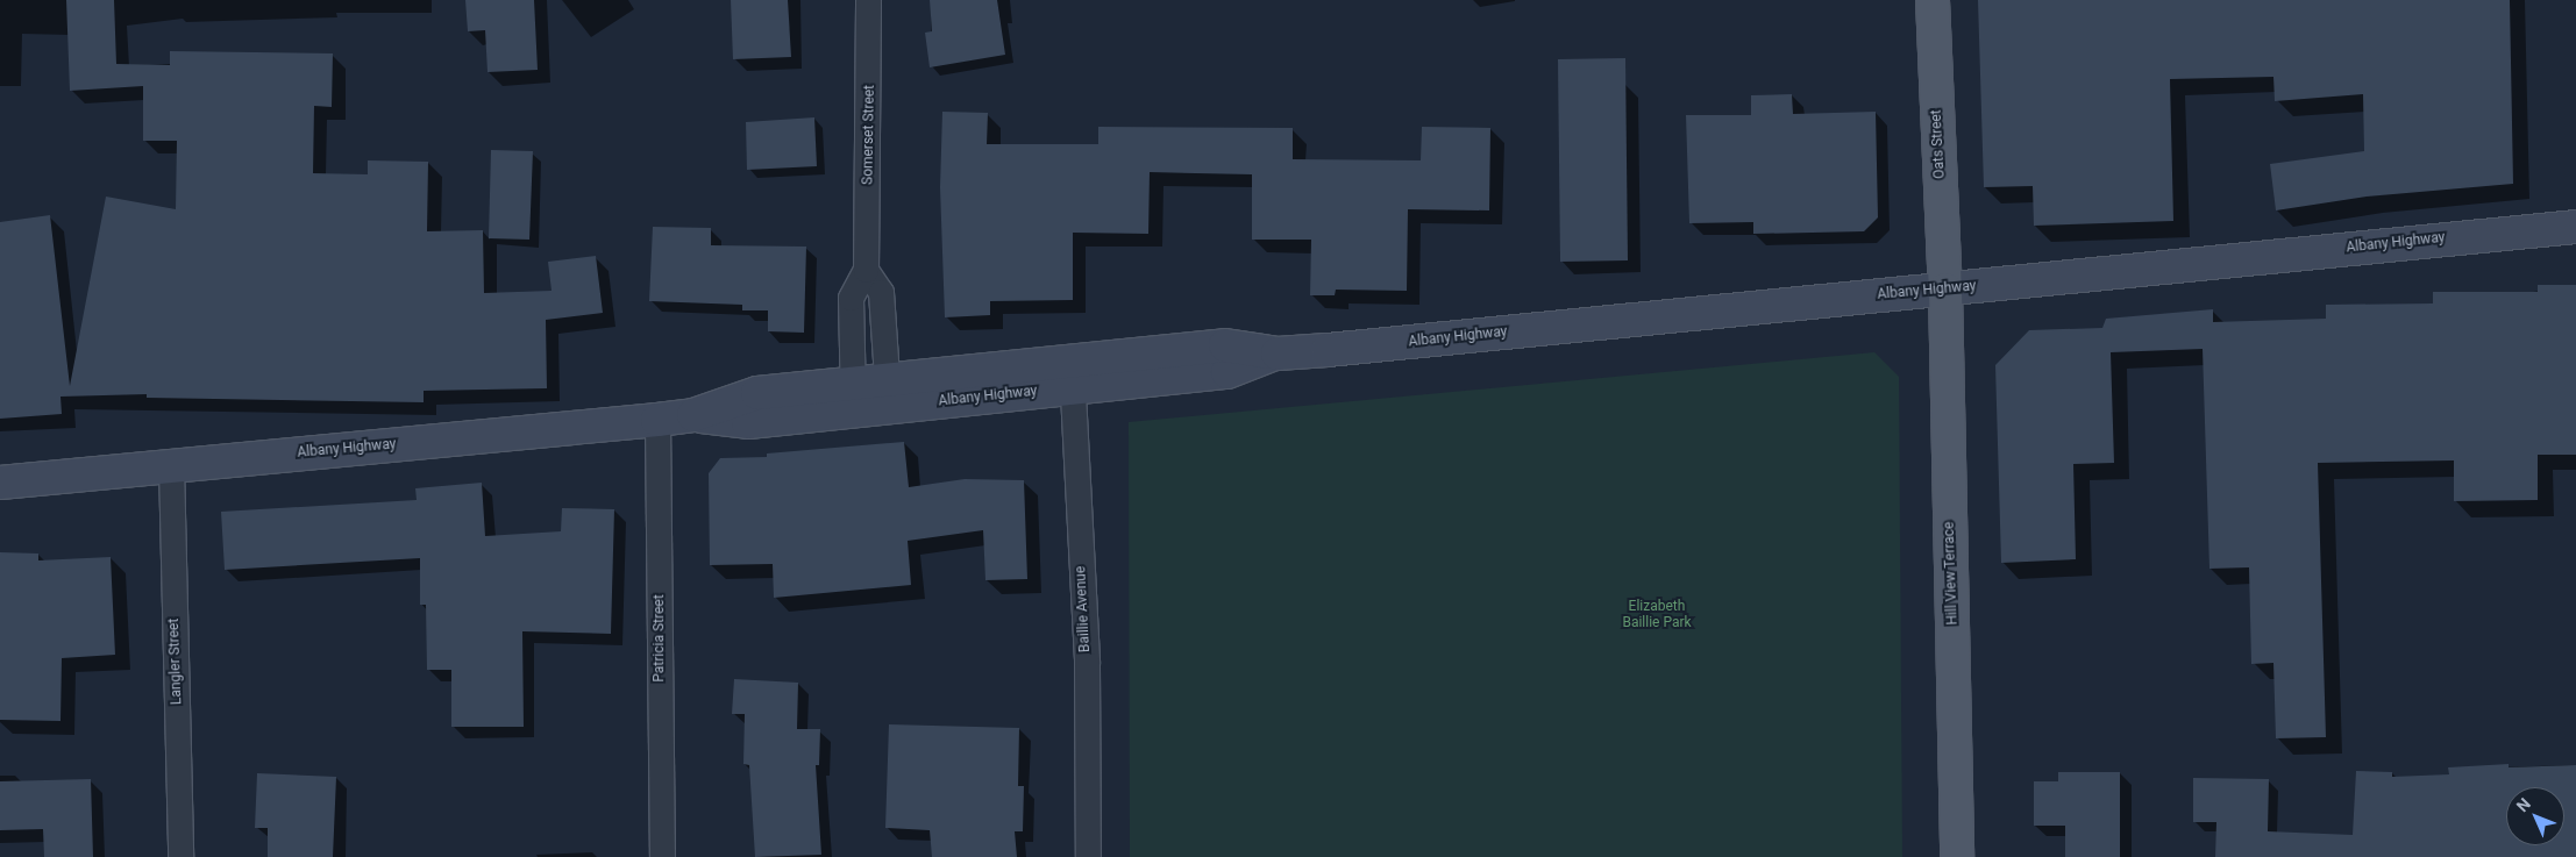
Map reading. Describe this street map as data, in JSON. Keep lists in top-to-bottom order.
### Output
{
  "streets": {
    "main road": ["Oats Street", "Albany Highway", "Hill View Terrace"],
    "street": [
      "Somerset Street",
      "Baillie Avenue",
      "Patricia Street",
      "Langler Street"
    ]
  },
  "crossings": [
    ["Somerset Street", "Albany Highway"],
    ["Oats Street", "Albany Highway"],
    ["Oats Street", "Hill View Terrace"],
    ["Albany Highway", "Hill View Terrace"],
    ["Albany Highway", "Baillie Avenue"],
    ["Albany Highway", "Patricia Street"],
    ["Albany Highway", "Langler Street"]
  ],
  "parks": ["Elizabeth Baillie Park"],
  "north": "top left"
}
